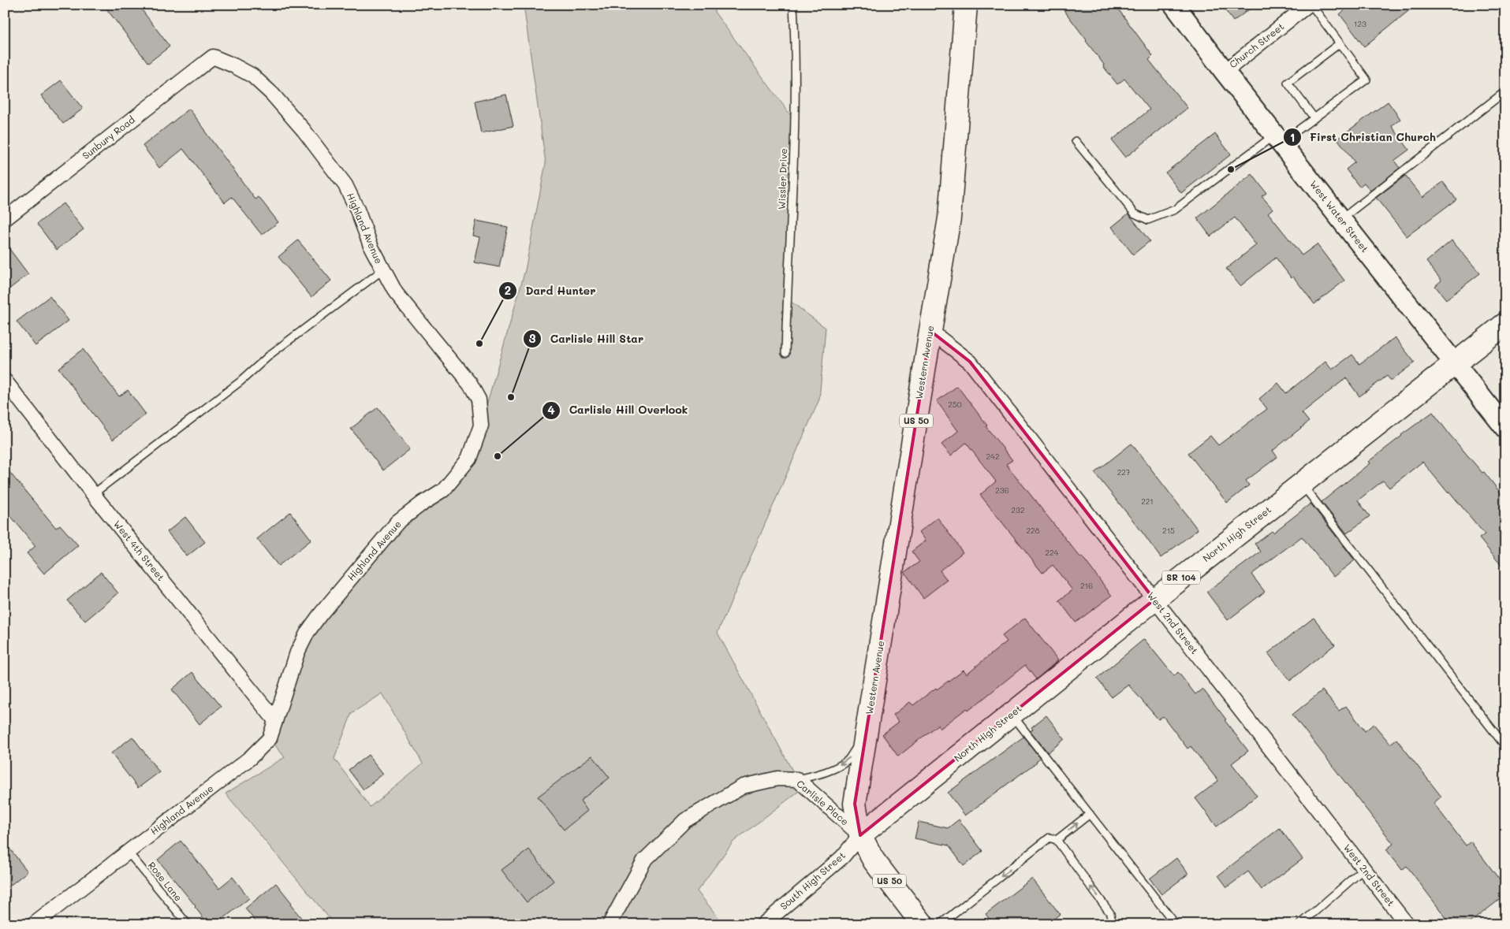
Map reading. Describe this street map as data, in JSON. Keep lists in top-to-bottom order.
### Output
{
  "streets": {
    "main road": [
      "Western Avenue",
      "US 50",
      "North High Street",
      "SR 104"
    ],
    "street": [
      "Church Street",
      "Sunbury Road",
      "West Water Street",
      "Highland Avenue",
      "West 4th Street",
      "West 2nd Street",
      "Carlisle Place",
      "South High Street"
    ],
    "lane": ["Wissler Drive", "Rose Lane"]
  },
  "crossings": [
    ["Church Street", "West Water Street"],
    ["Sunbury Road", "Highland Avenue"],
    ["West Water Street", "North High Street"],
    ["Highland Avenue", "West 4th Street"],
    ["Highland Avenue", "Rose Lane"],
    ["Western Avenue", "US 50"],
    ["Western Avenue", "North High Street"],
    ["Western Avenue", "West 2nd Street"],
    ["Western Avenue", "Carlisle Place"],
    ["Western Avenue", "South High Street"],
    ["US 50", "North High Street"],
    ["US 50", "Carlisle Place"],
    ["US 50", "South High Street"],
    ["North High Street", "West 2nd Street"],
    ["North High Street", "Carlisle Place"],
    ["North High Street", "South High Street"],
    ["Carlisle Place", "South High Street"]
  ],
  "places": [
    "First Christian Church",
    "Dard Hunter",
    "Carlisle Hill Star",
    "Carlisle Hill Overlook"
  ],
  "house_numbers": [
    "123",
    "250",
    "242",
    "227",
    "236",
    "221",
    "232",
    "228",
    "215",
    "224",
    "216"
  ]
}
